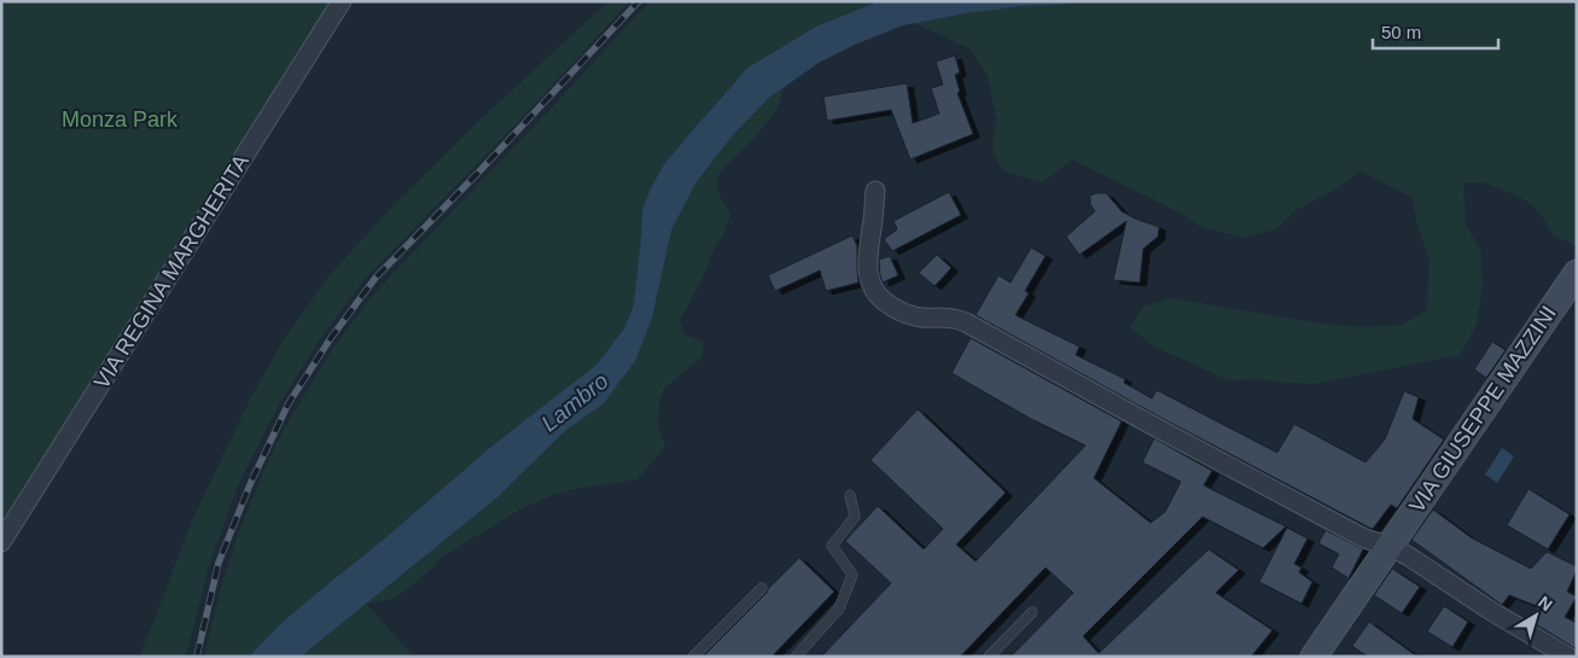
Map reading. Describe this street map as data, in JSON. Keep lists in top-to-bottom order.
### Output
{
  "streets": {
    "street": ["VIA REGINA MARGHERITA", "VIA GIUSEPPE MAZZINI"]
  },
  "water": ["Lambro"],
  "parks": ["Monza Park"],
  "scale_bar": "50 m",
  "north": "top right"
}
